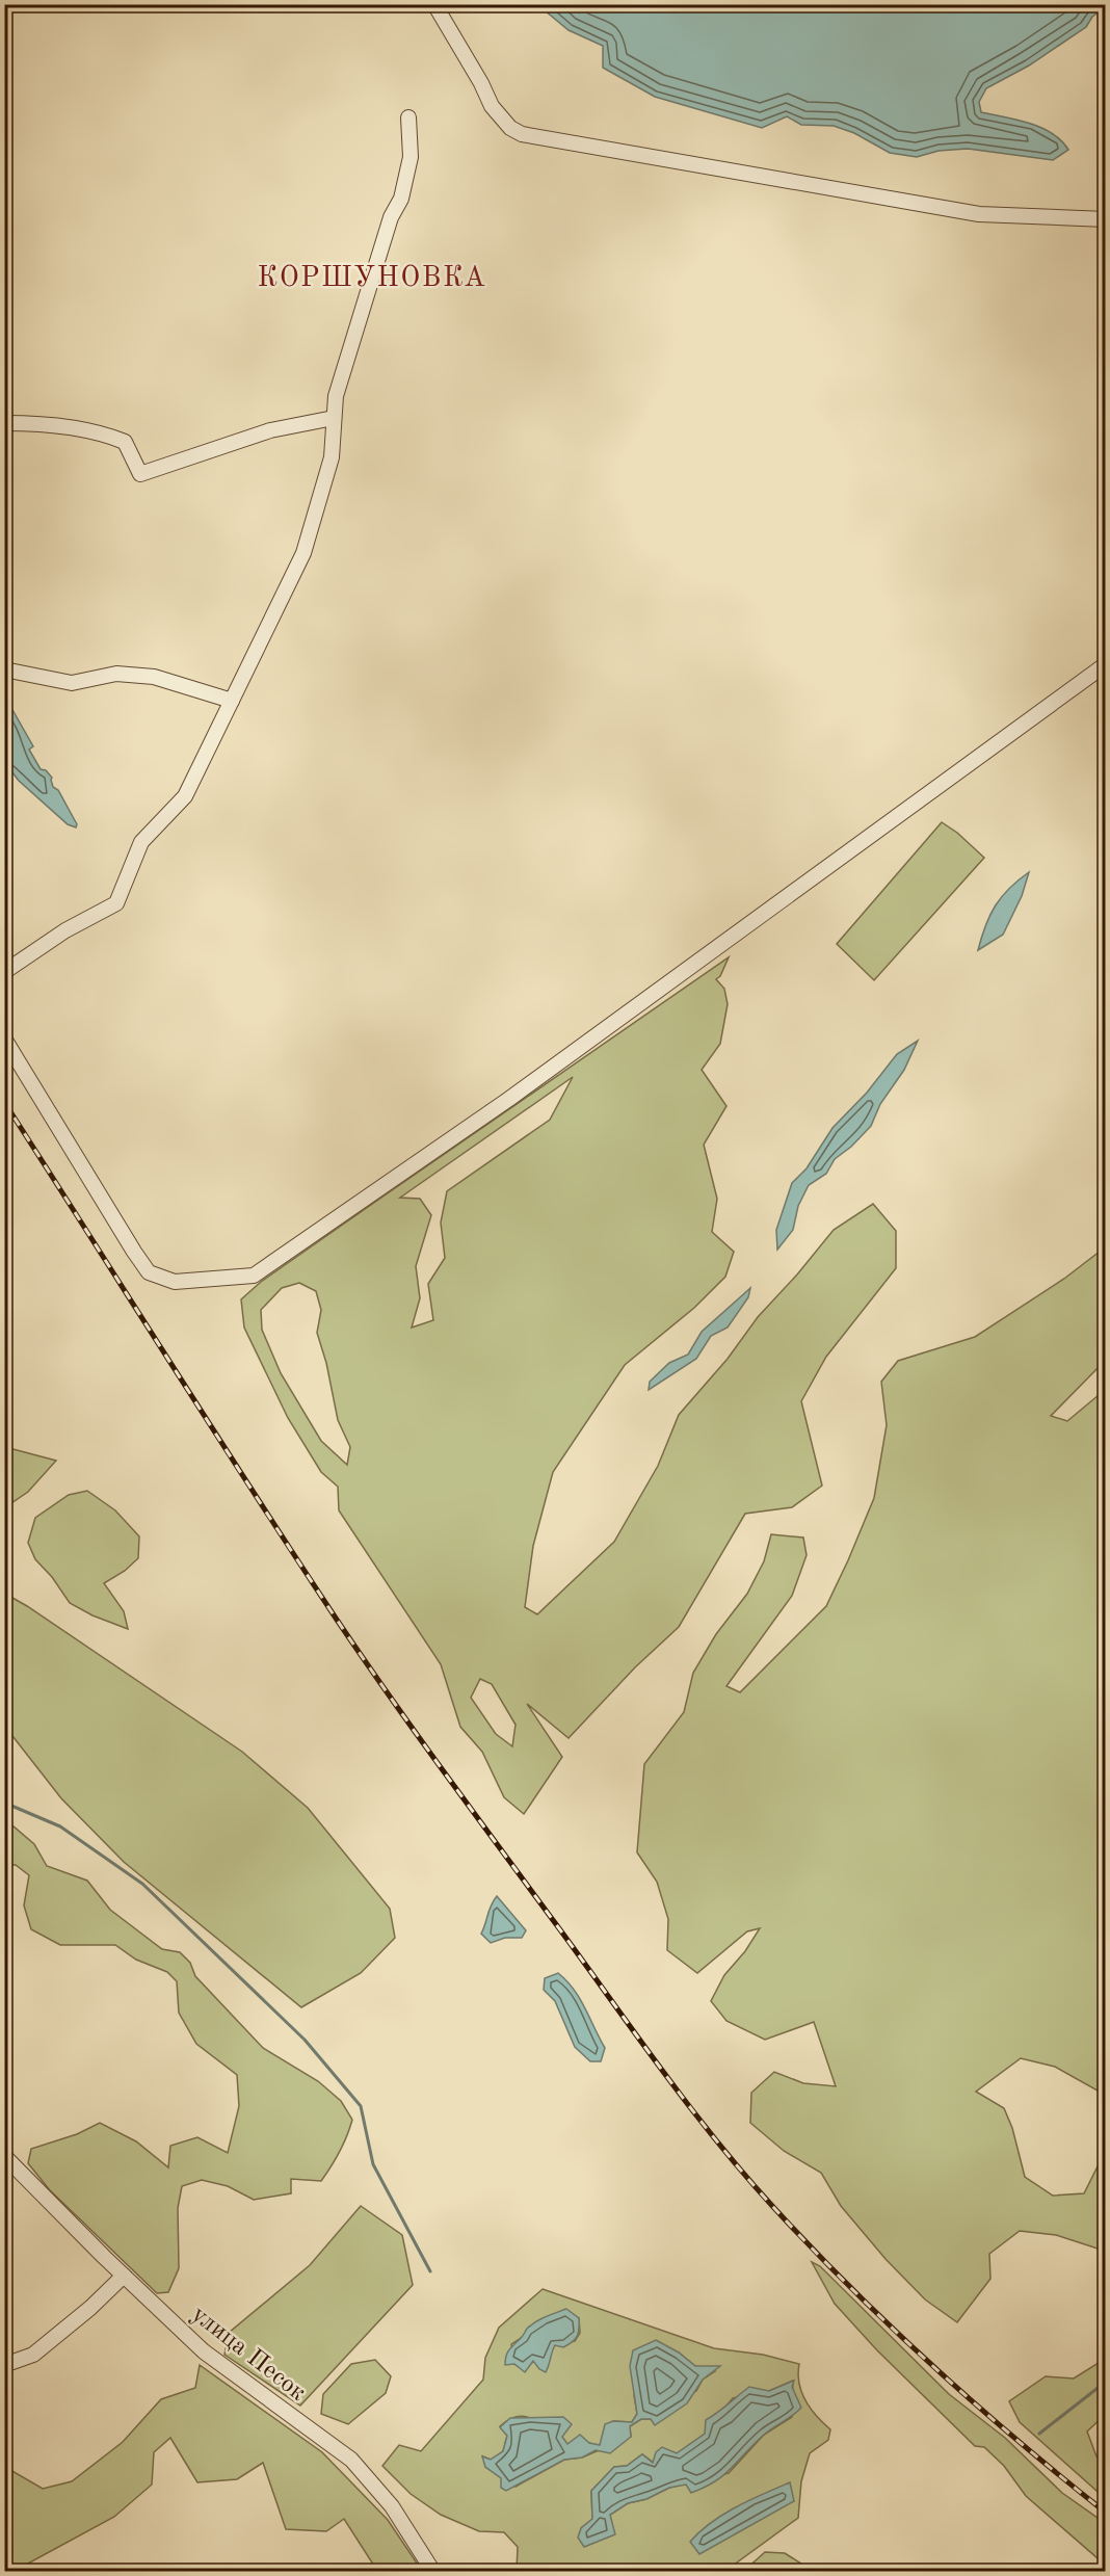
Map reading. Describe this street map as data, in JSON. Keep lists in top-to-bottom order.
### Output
{
  "streets": {
    "street": ["улица Песок"]
  },
  "districts": ["КОРШУНОВКА"]
}
